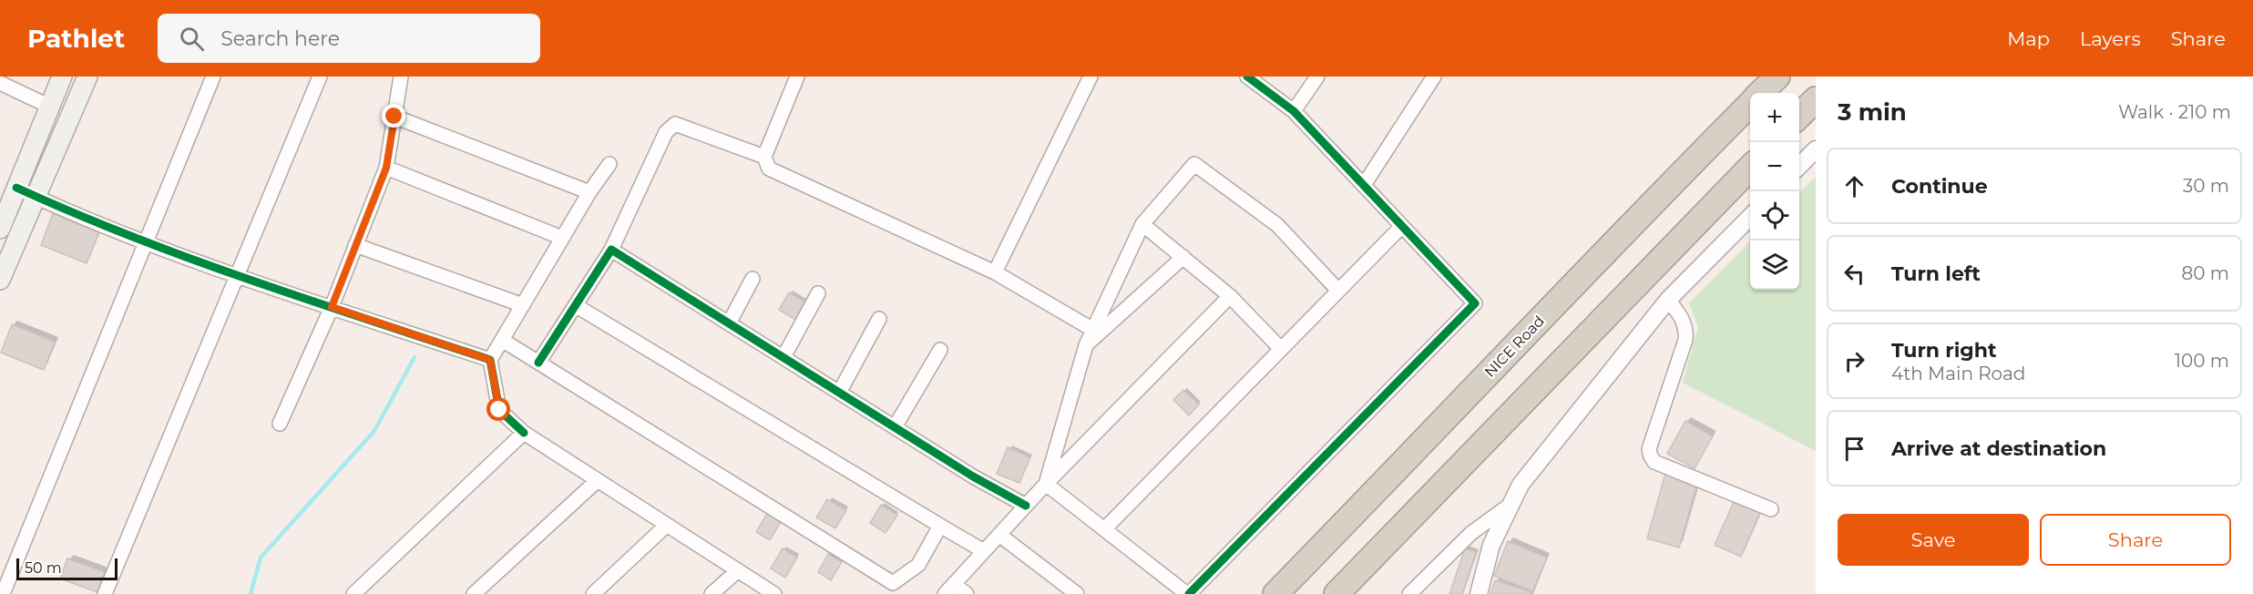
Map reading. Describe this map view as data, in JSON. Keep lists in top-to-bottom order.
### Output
{
  "streets": {
    "highway": ["NICE Road"]
  },
  "scale_bar": "50 m",
  "page": {
    "header": "Pathlet",
    "search": "Search here",
    "nav": ["Map", "Layers", "Share"],
    "heading": ["3 min", "Walk · 210 m"],
    "map_buttons": ["+", "−"],
    "list": [
      ["Continue", "30 m"],
      ["Turn left", "80 m"],
      ["Turn right", "4th Main Road", "100 m"],
      "Arrive at destination"
    ],
    "buttons": ["Save", "Share"],
    "scale": "50 m"
  }
}
